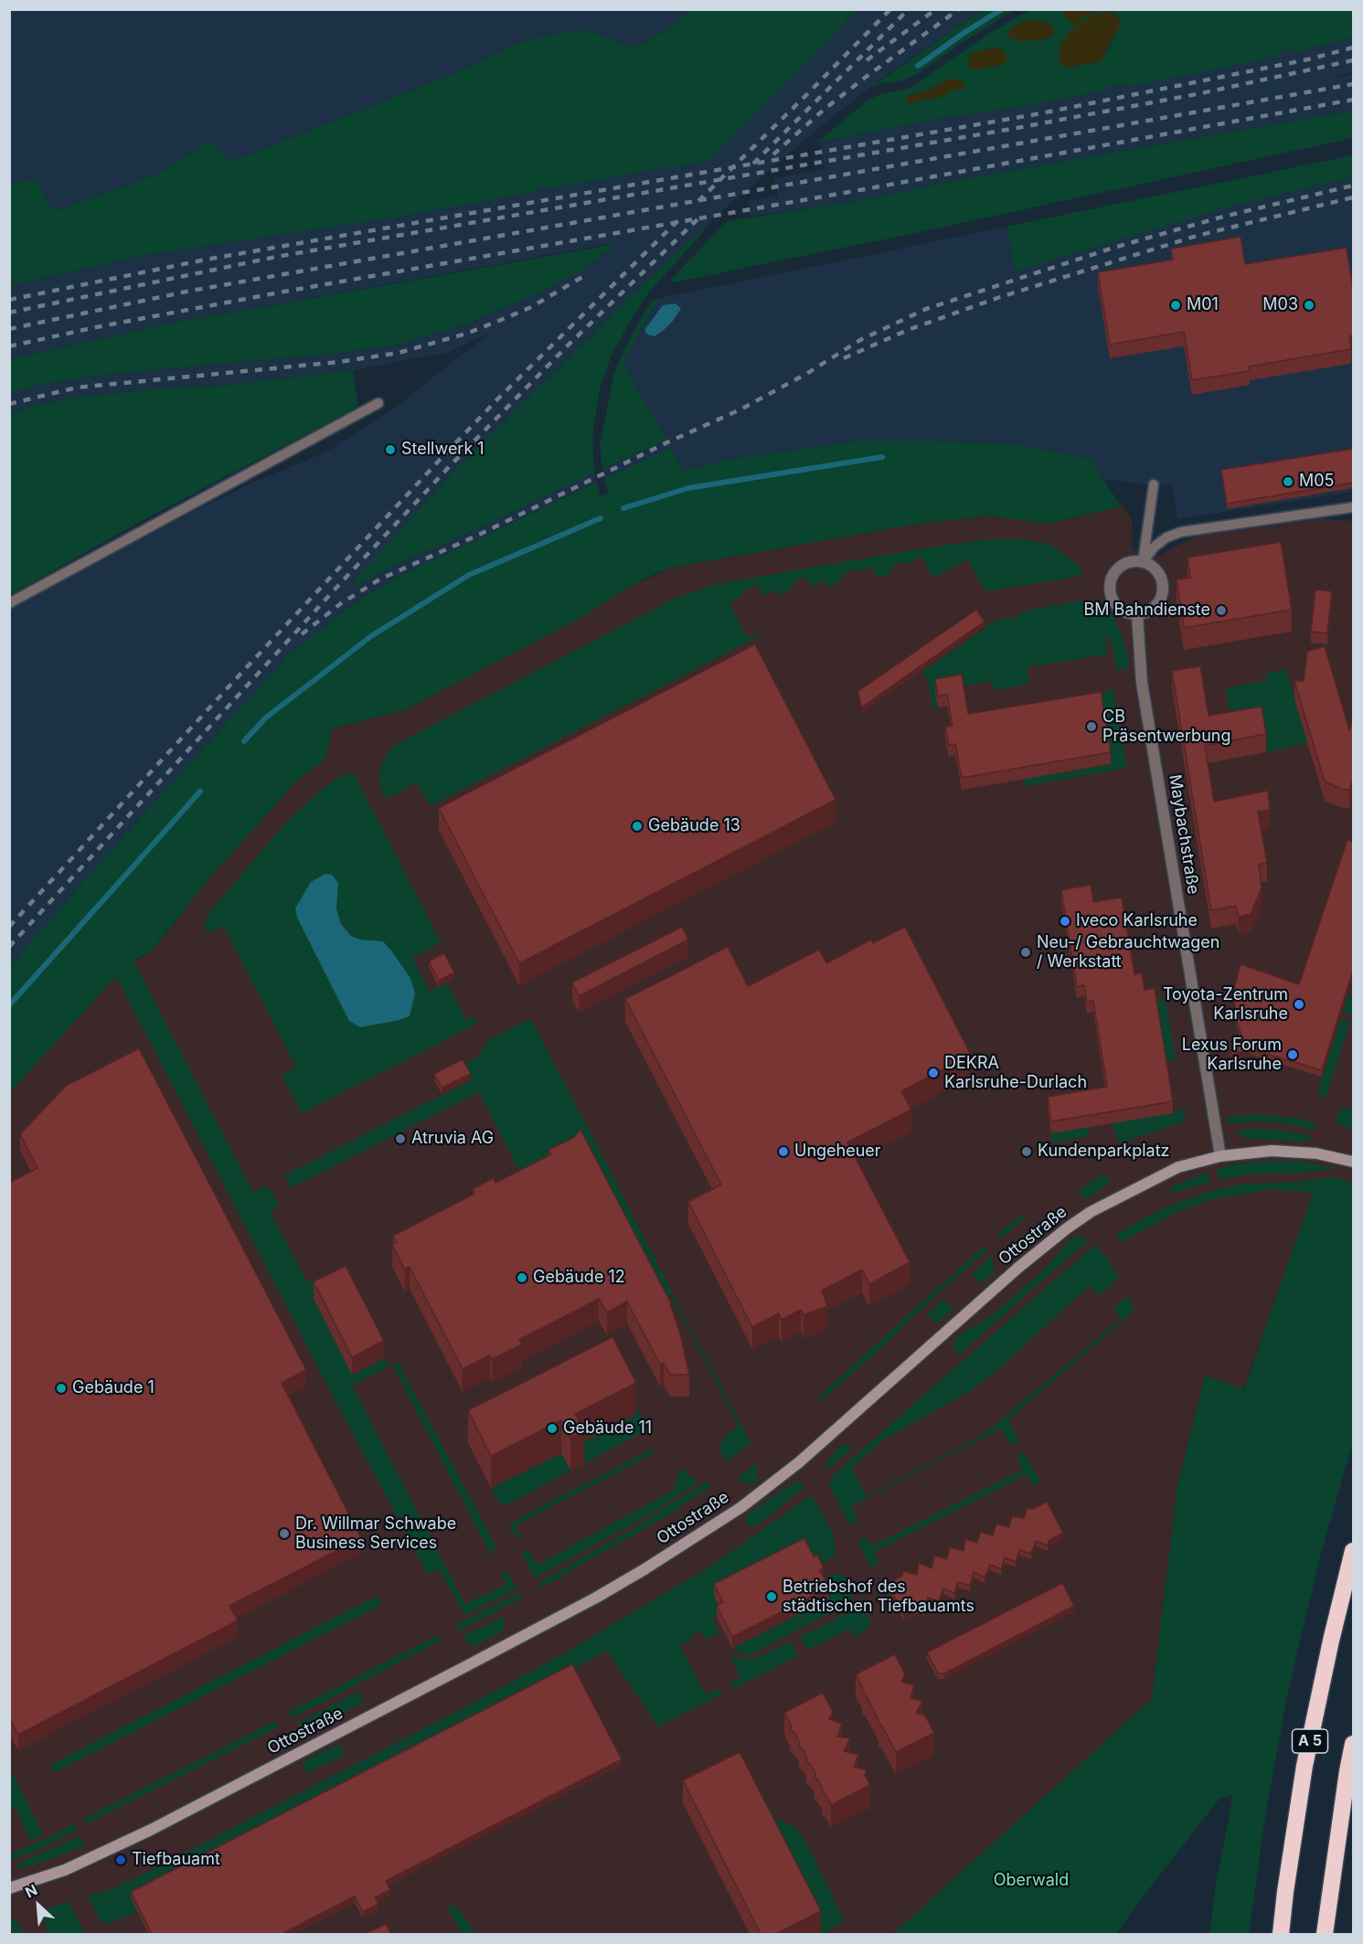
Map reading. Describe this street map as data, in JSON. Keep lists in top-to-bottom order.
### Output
{
  "streets": {
    "highway": ["A 5"],
    "main road": ["Ottostraße"],
    "street": ["Maybachstraße"]
  },
  "crossings": [
    ["Maybachstraße", "Ottostraße"]
  ],
  "parks": ["Oberwald"],
  "places": [
    "M01",
    "M03",
    "Stellwerk 1",
    "M05",
    "BM Bahndienste",
    "CB Präsentwerbung",
    "Gebäude 13",
    "Iveco Karlsruhe",
    "Neu-/ Gebrauchtwagen / Werkstatt",
    "Toyota-Zentrum Karlsruhe",
    "Lexus Forum Karlsruhe",
    "DEKRA Karlsruhe-Durlach",
    "Atruvia AG",
    "Ungeheuer",
    "Kundenparkplatz",
    "Gebäude 12",
    "Gebäude 1",
    "Gebäude 11",
    "Dr. Willmar Schwabe Business Services",
    "Betriebshof des städtischen Tiefbauamts",
    "Tiefbauamt"
  ],
  "north": "top left"
}
